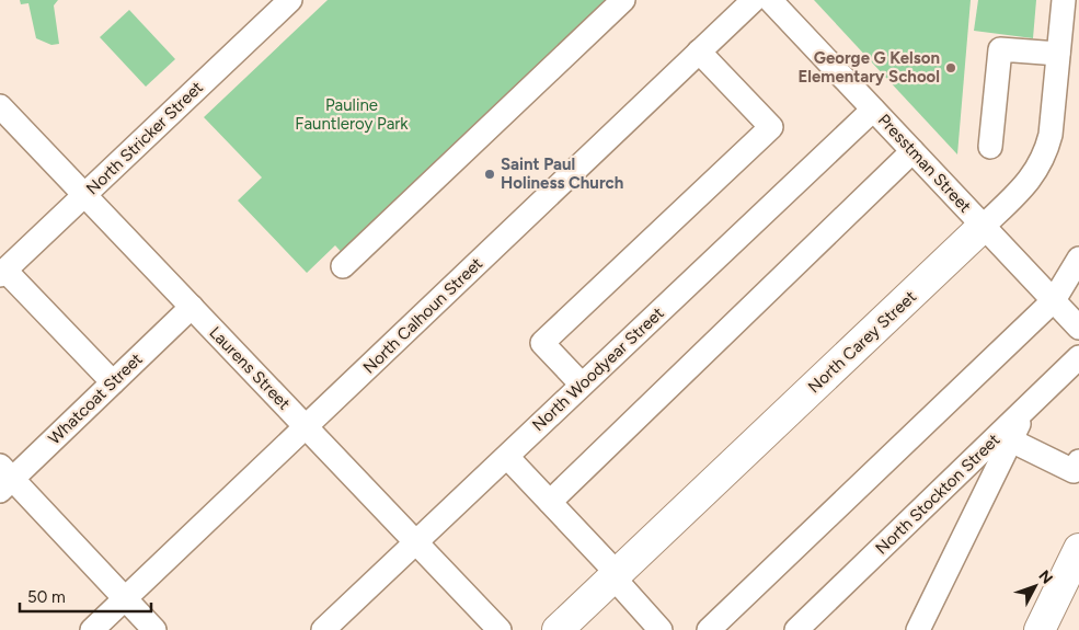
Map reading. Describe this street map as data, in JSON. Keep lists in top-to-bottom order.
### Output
{
  "streets": {
    "main road": ["North Carey Street"],
    "street": [
      "North Stricker Street",
      "Presstman Street",
      "North Calhoun Street",
      "Laurens Street",
      "North Woodyear Street",
      "Whatcoat Street",
      "North Stockton Street"
    ]
  },
  "crossings": [
    ["North Stricker Street", "Laurens Street"],
    ["Presstman Street", "North Carey Street"],
    ["Presstman Street", "North Woodyear Street"],
    ["North Calhoun Street", "Laurens Street"],
    ["Laurens Street", "North Woodyear Street"],
    ["Laurens Street", "Whatcoat Street"]
  ],
  "parks": ["Pauline Fauntleroy Park"],
  "places": ["George G Kelson Elementary School", "Saint Paul Holiness Church"],
  "scale_bar": "50 m",
  "north": "top right"
}
